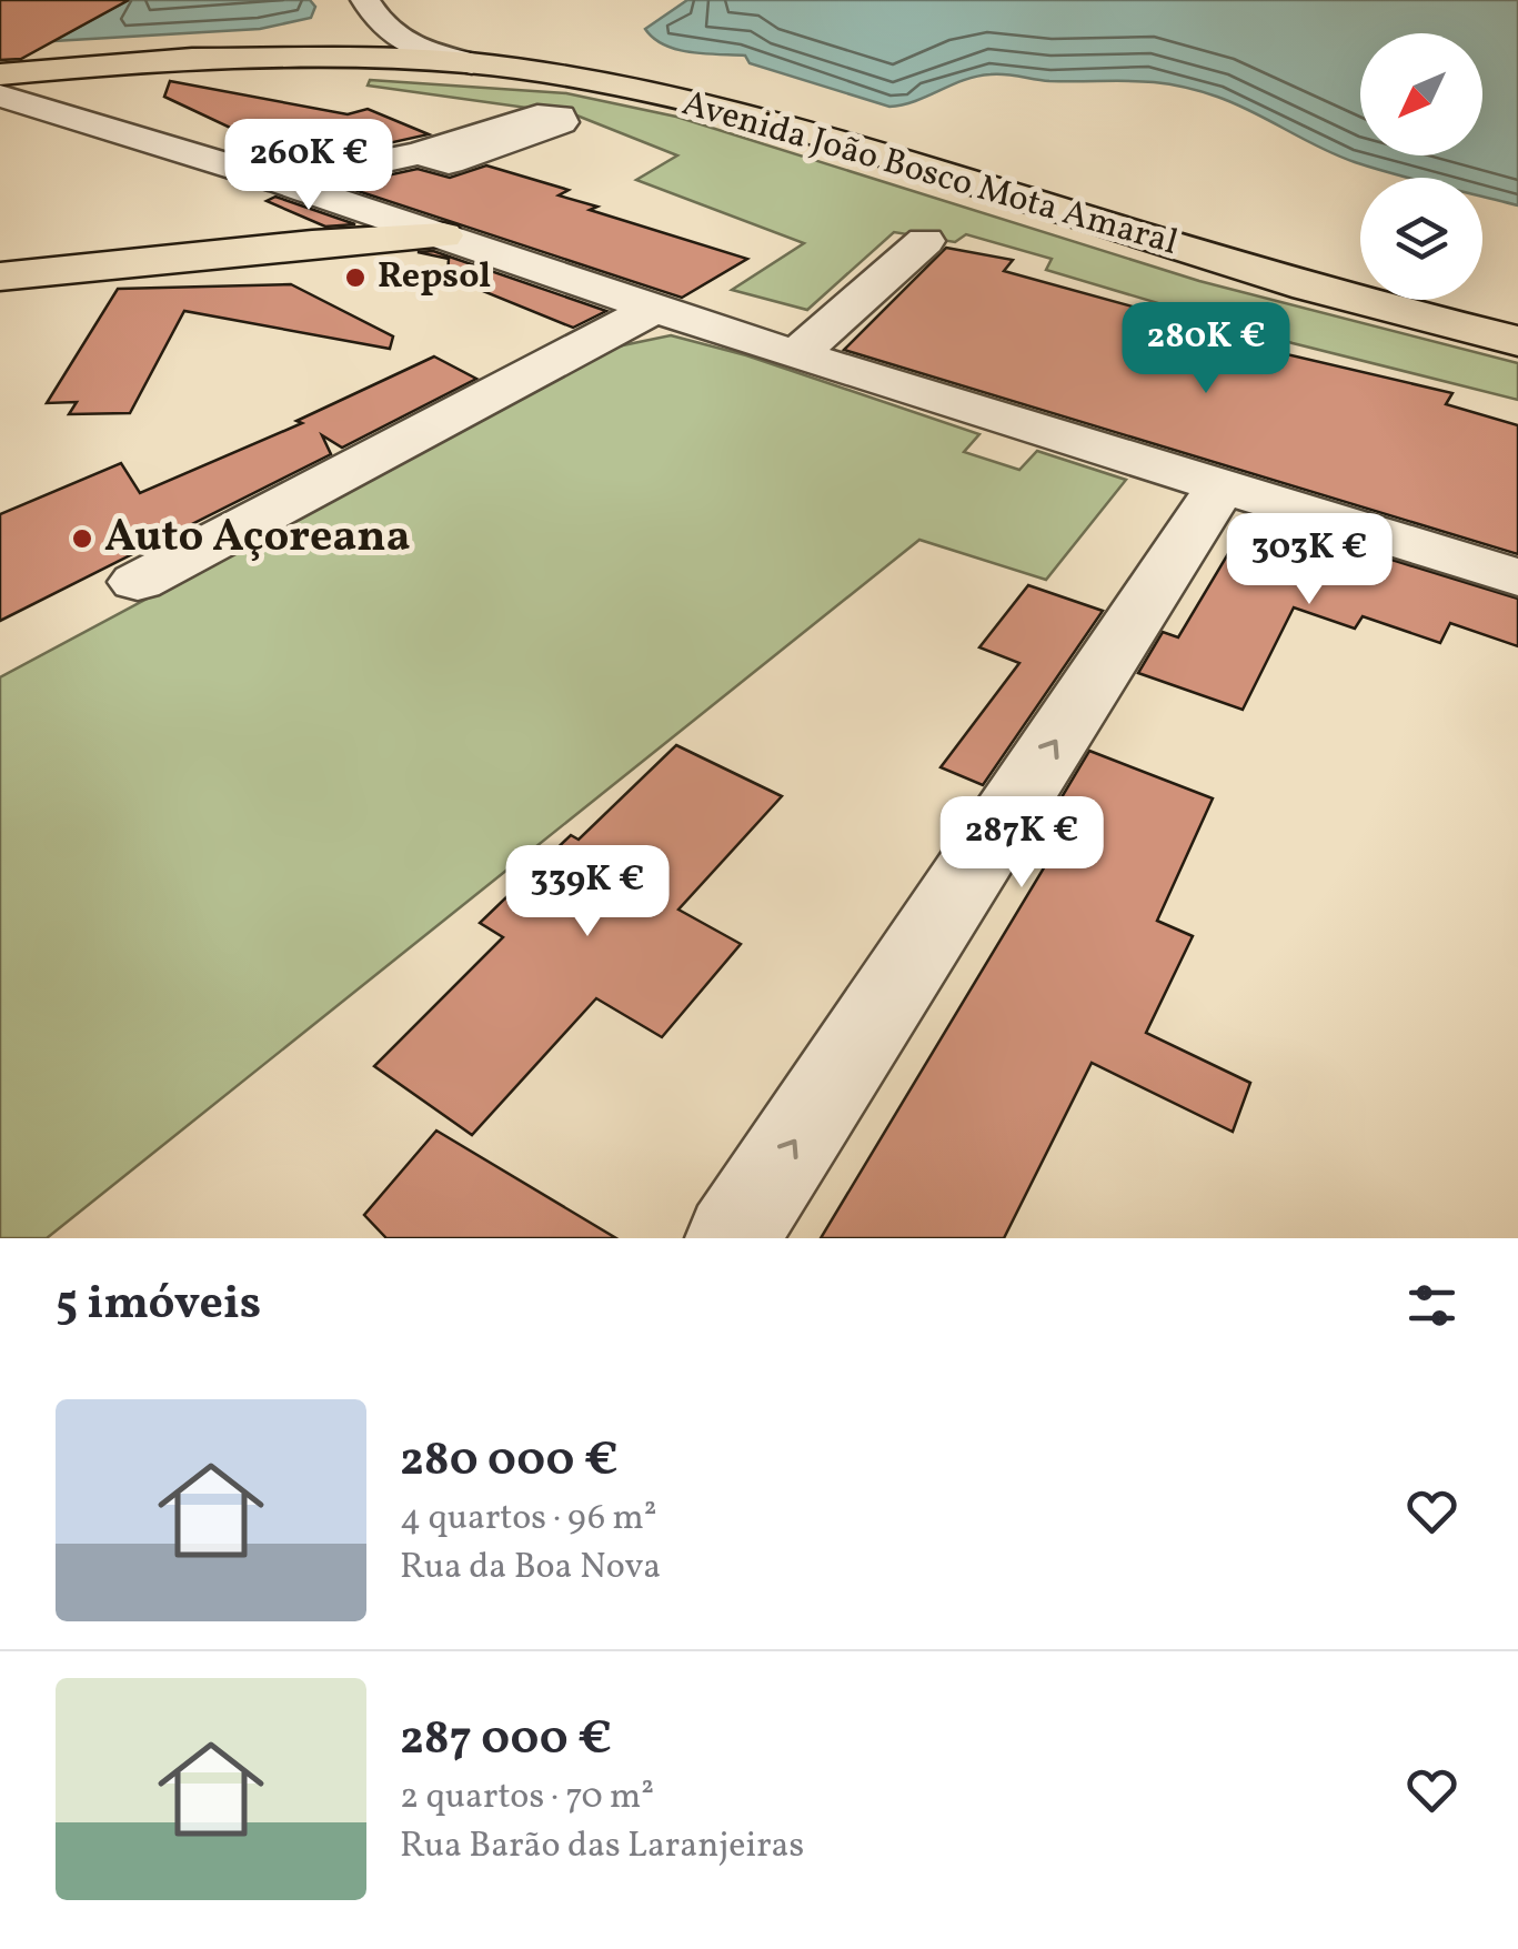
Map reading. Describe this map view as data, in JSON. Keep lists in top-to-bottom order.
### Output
{
  "streets": {
    "main road": ["Avenida João Bosco Mota Amaral"]
  },
  "places": ["Repsol", "Auto Açoreana"],
  "north": "bottom left",
  "page": {
    "price": [
      "260K €",
      "280K €",
      "303K €",
      "287K €",
      "339K €"
    ],
    "heading": "5 imóveis",
    "list": [
      {
        "name": "280 000 €",
        "note": "4 quartos · 96 m² · Rua da Boa Nova"
      },
      {
        "name": "287 000 €",
        "note": "2 quartos · 70 m² · Rua Barão das Laranjeiras"
      }
    ]
  }
}
